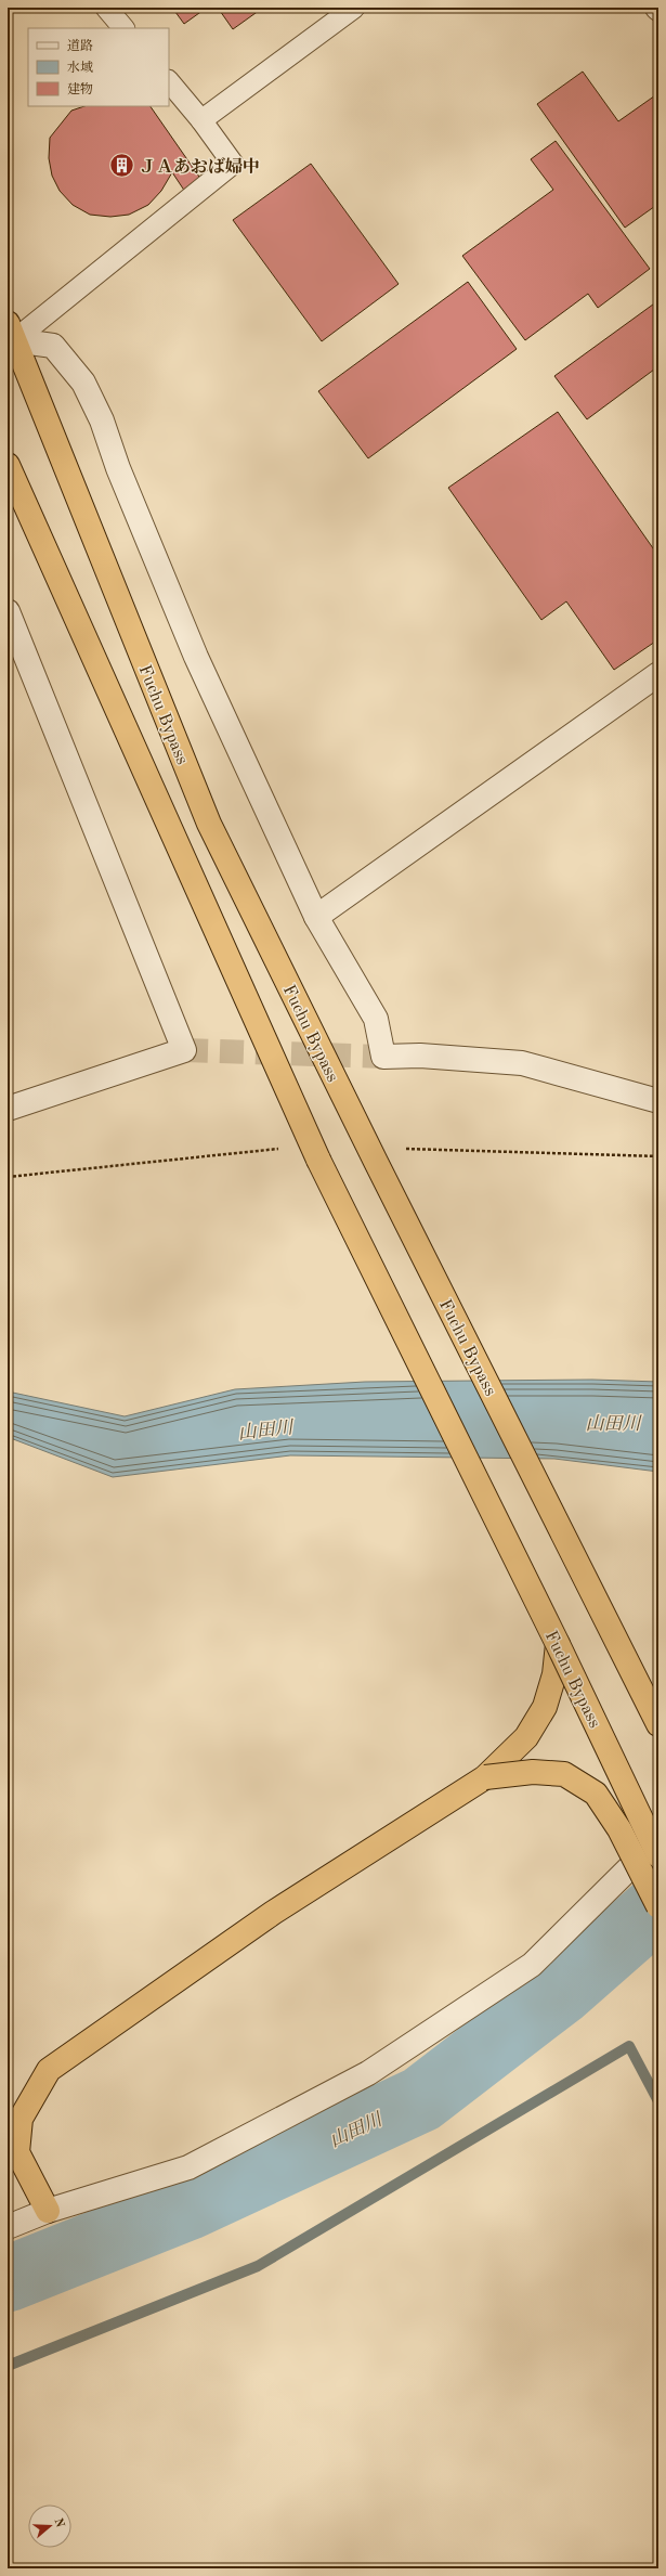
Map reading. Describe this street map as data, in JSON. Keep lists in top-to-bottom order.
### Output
{
  "streets": {
    "highway": ["Fuchu Bypass"]
  },
  "water": ["山田川"],
  "places": {
    "building": ["ＪＡあおば婦中"]
  },
  "legend": ["道路", "水域", "建物"],
  "north": "right"
}
